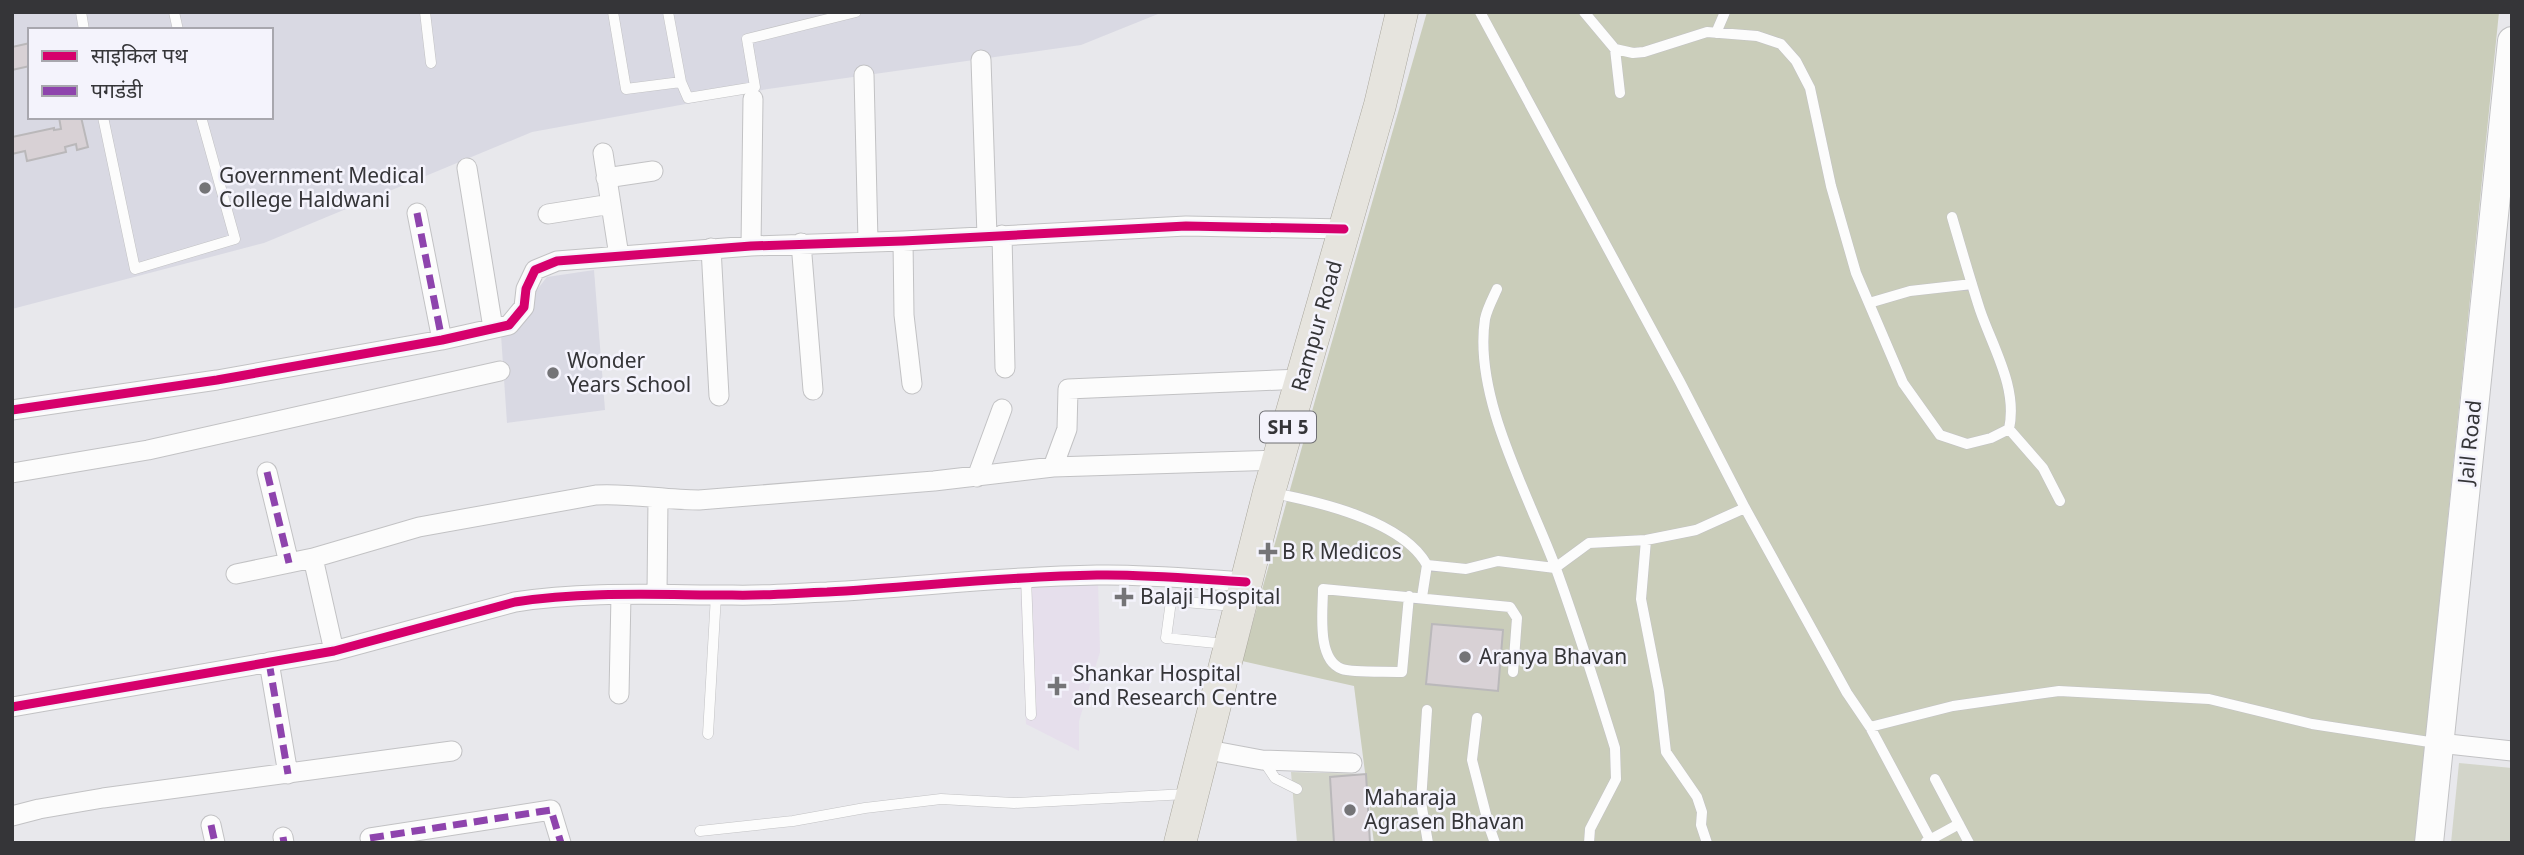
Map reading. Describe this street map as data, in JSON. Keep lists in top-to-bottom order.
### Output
{
  "streets": {
    "main road": ["Rampur Road", "SH 5"],
    "street": ["Jail Road"]
  },
  "places": {
    "other": [
      "Government Medical College Haldwani",
      "Wonder Years School",
      "Aranya Bhavan",
      "Maharaja Agrasen Bhavan"
    ],
    "health": ["B R Medicos", "Balaji Hospital", "Shankar Hospital and Research Centre"]
  },
  "legend": ["साइकिल पथ", "पगडंडी"]
}
